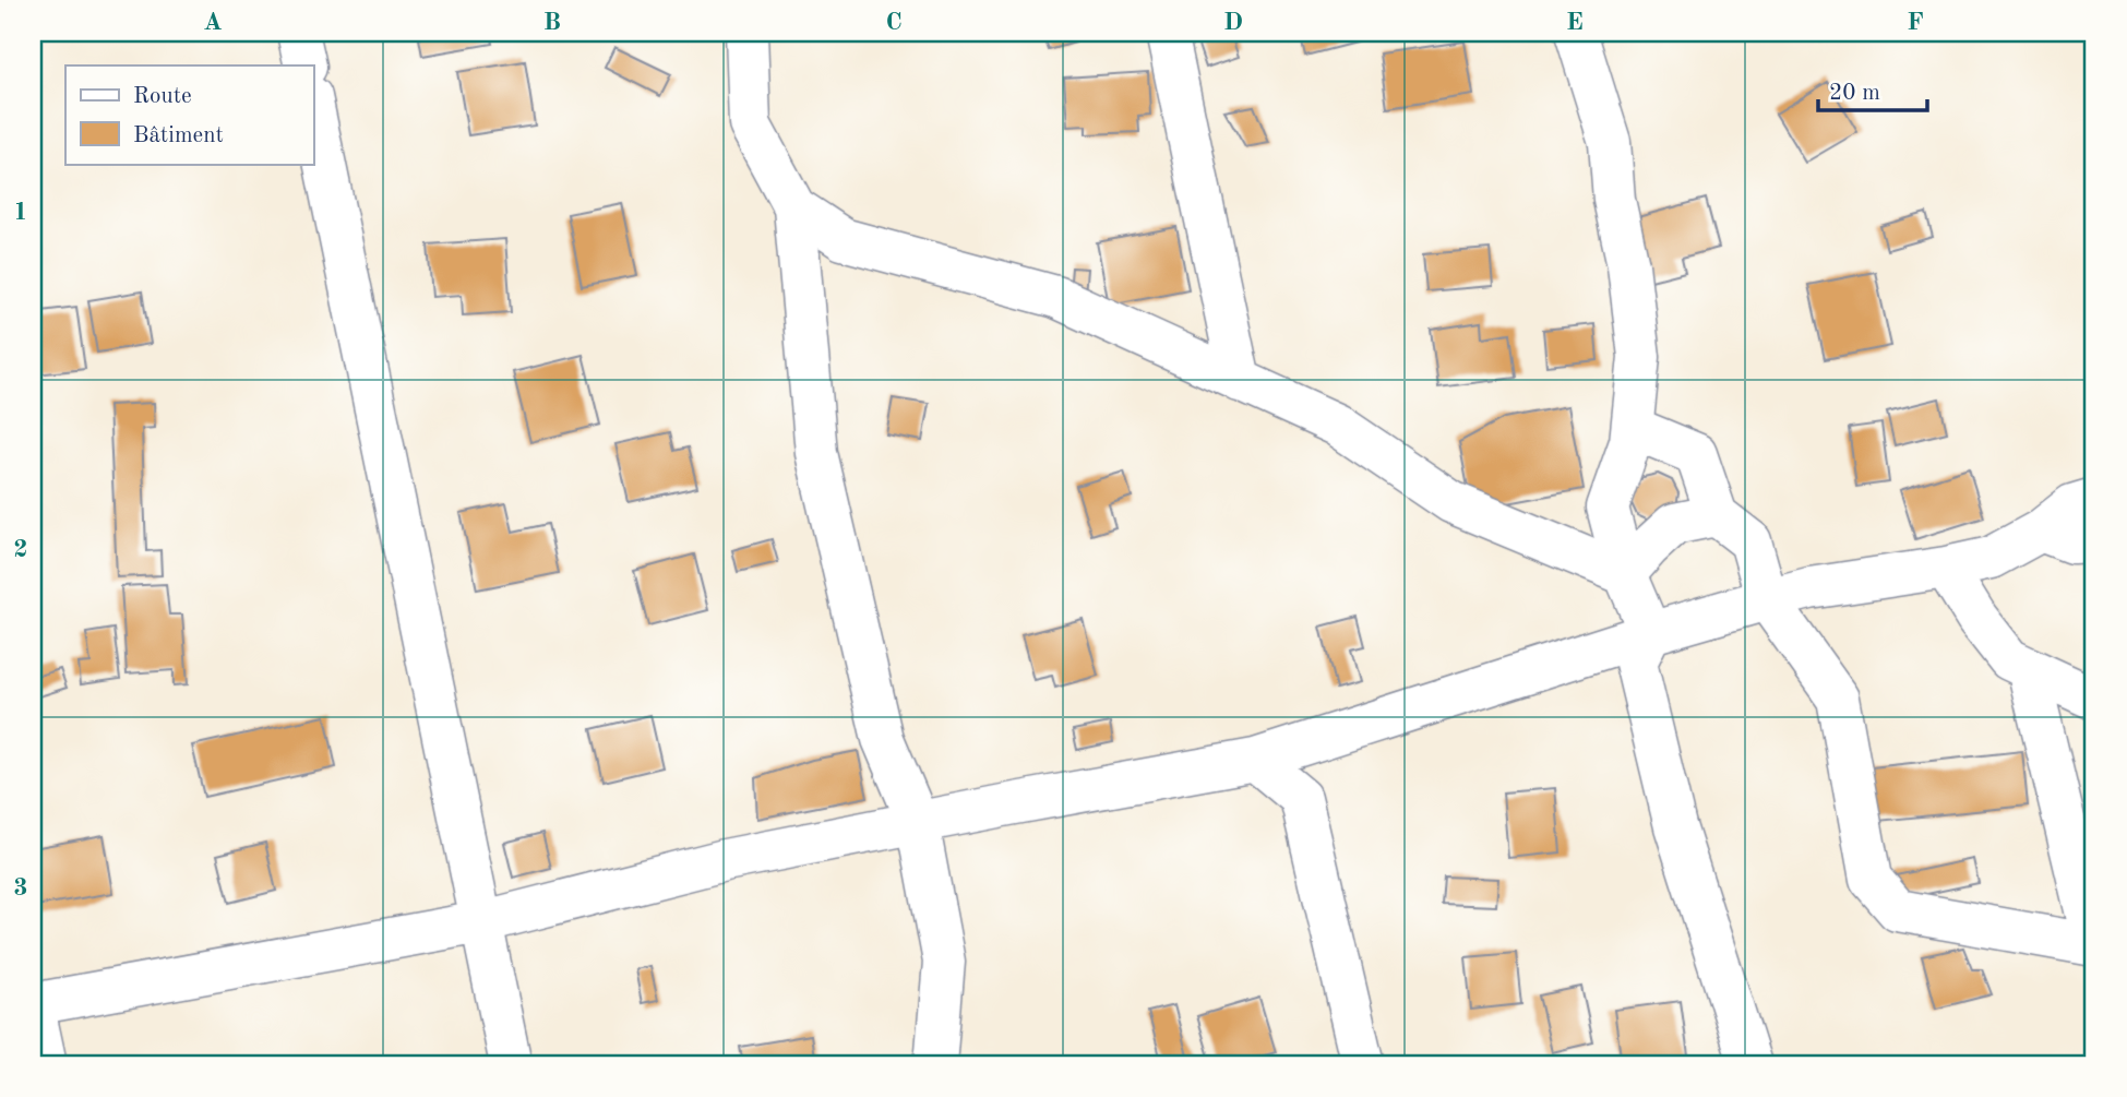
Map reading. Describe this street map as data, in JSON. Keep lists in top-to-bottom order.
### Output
{
  "legend": ["Route", "Bâtiment"],
  "scale_bar": "20 m",
  "grid": {
    "columns": [
      "A",
      "B",
      "C",
      "D",
      "E",
      "F"
    ],
    "rows": ["1", "2", "3"]
  }
}
